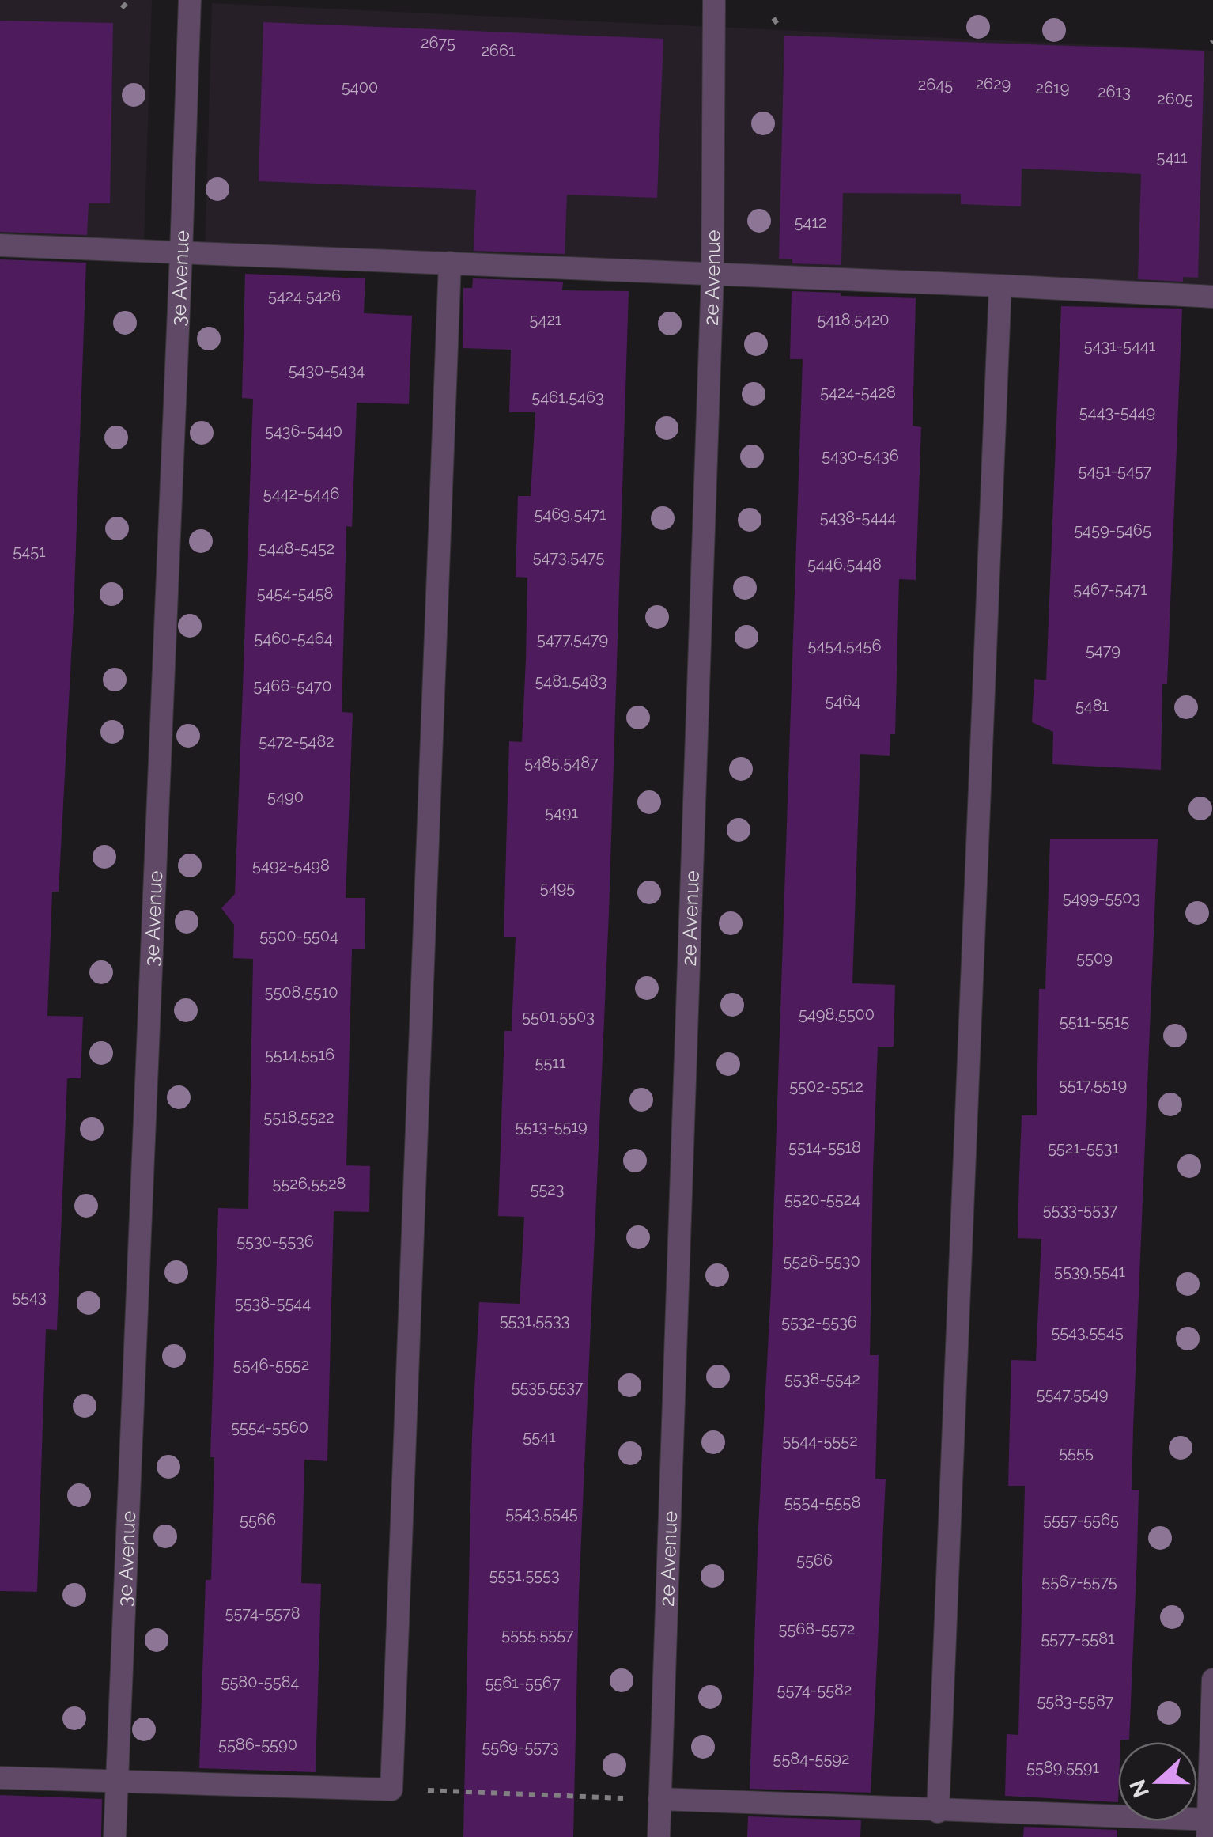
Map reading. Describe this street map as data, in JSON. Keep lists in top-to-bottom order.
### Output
{
  "streets": {
    "street": ["3e Avenue", "2e Avenue"]
  },
  "house_numbers": [
    "2675",
    "2661",
    "2629",
    "2645",
    "5400",
    "2619",
    "2613",
    "2605",
    "5411",
    "5412",
    "5424,5426",
    "5421",
    "5418,5420",
    "5431-5441",
    "5430-5434",
    "5424-5428",
    "5461,5463",
    "5443-5449",
    "5436-5440",
    "5430-5436",
    "5451-5457",
    "5442-5446",
    "5469,5471",
    "5438-5444",
    "5459-5465",
    "5448-5452",
    "5451",
    "5473,5475",
    "5446,5448",
    "5467-5471",
    "5454-5458",
    "5460-5464",
    "5477,5479",
    "5454,5456",
    "5479",
    "5481,5483",
    "5466-5470",
    "5464",
    "5481",
    "5472-5482",
    "5485,5487",
    "5490",
    "5491",
    "5492-5498",
    "5495",
    "5499-5503",
    "5500-5504",
    "5509",
    "5508,5510",
    "5498,5500",
    "5501,5503",
    "5511-5515",
    "5514,5516",
    "5511",
    "5517,5519",
    "5502-5512",
    "5518,5522",
    "5513-5519",
    "5514-5518",
    "5521-5531",
    "5526,5528",
    "5523",
    "5520-5524",
    "5533-5537",
    "5530-5536",
    "5526-5530",
    "5539,5541",
    "5543",
    "5538-5544",
    "5531,5533",
    "5532-5536",
    "5543,5545",
    "5546-5552",
    "5538-5542",
    "5535,5537",
    "5547,5549",
    "5554-5560",
    "5541",
    "5544-5552",
    "5555",
    "5554-5558",
    "5543,5545",
    "5566",
    "5557-5565",
    "5566",
    "5551,5553",
    "5567-5575",
    "5574-5578",
    "5568-5572",
    "5555,5557",
    "5577-5581",
    "5580-5584",
    "5561-5567",
    "5574-5582",
    "5583-5587",
    "5586-5590",
    "5569-5573",
    "5584-5592",
    "5589,5591"
  ],
  "north": "left"
}
